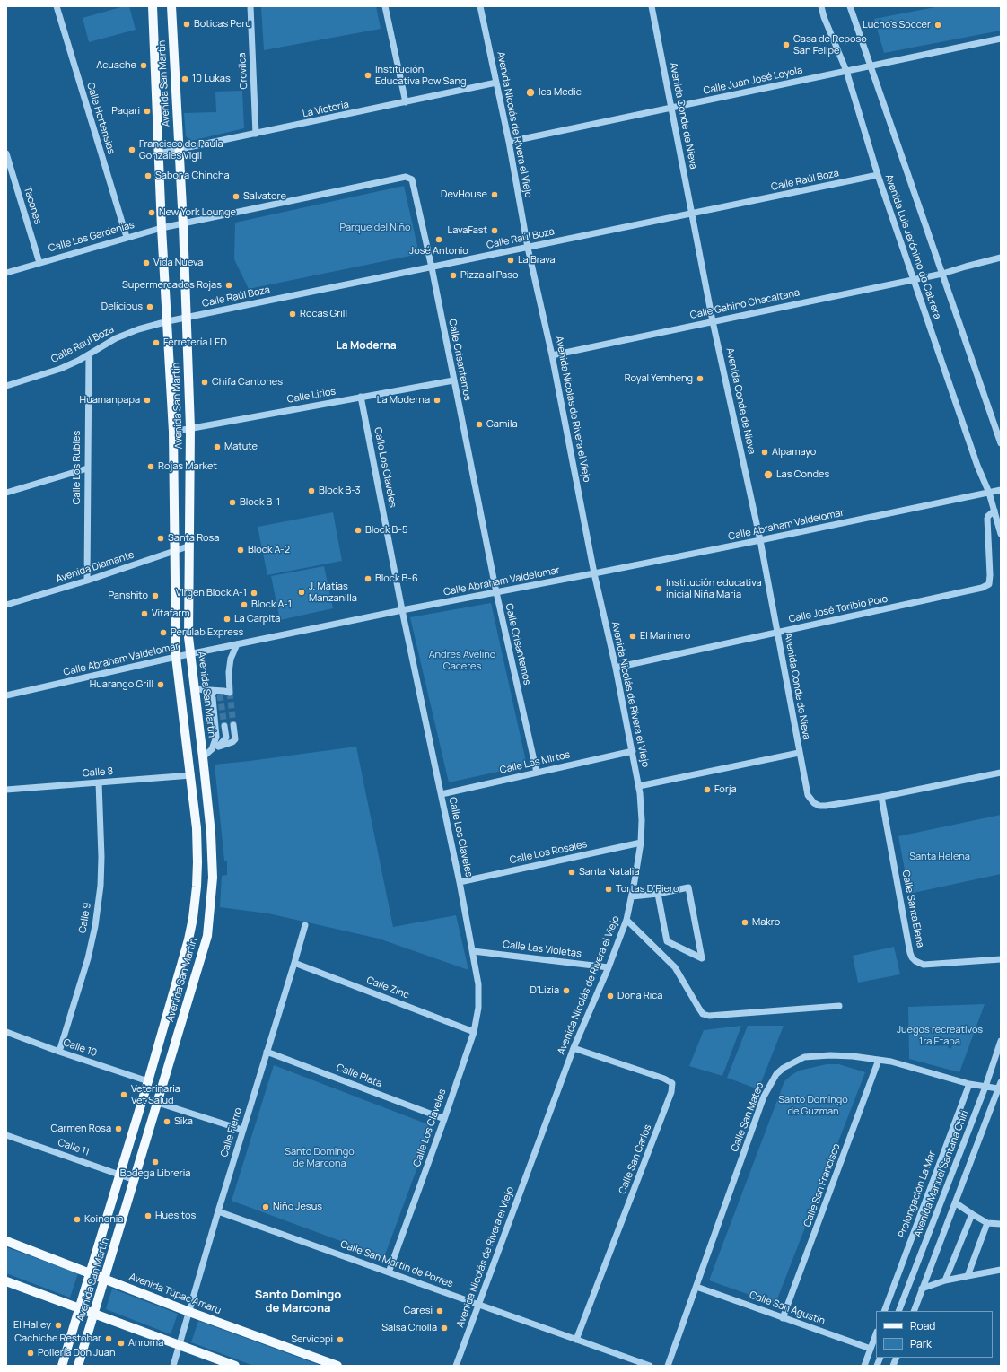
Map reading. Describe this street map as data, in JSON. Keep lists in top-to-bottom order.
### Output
{
  "streets": {
    "main road": ["Avenida San Martín", "Avenida Túpac Amaru"],
    "street": [
      "Orovilca",
      "Calle Juan José Loyola",
      "La Victoria",
      "Avenida Conde de Nieva",
      "Calle Hortensias",
      "Avenida Nicolás de Rivera el Viejo",
      "Calle Raúl Boza",
      "Tacones",
      "Calle Las Gardenias",
      "Avenida Luis Jerónimo de Cabrera",
      "Calle Gabino Chacaltana",
      "Calle Raul Boza",
      "Calle Crisantemos",
      "Calle Lirios",
      "Calle Los Rubles",
      "Calle Los Claveles",
      "Calle Abraham Valdelomar",
      "Avenida Diamante",
      "Calle José Toribio Polo",
      "Calle Los Mirtos",
      "Calle 8",
      "Calle Los Rosales",
      "Calle Santa Elena",
      "Calle 9",
      "Calle Las Violetas",
      "Calle Zinc",
      "Calle 10",
      "Calle Plata",
      "Calle San Mateo",
      "Calle Fierro",
      "Calle 11",
      "Calle San Carlos",
      "Avenida Manuel Santana Chiri",
      "Calle San Francisco",
      "Prolongación La Mar",
      "Calle San Martín de Porres",
      "Calle San Agustín"
    ]
  },
  "crossings": [
    ["Orovilca", "La Victoria"],
    ["Calle Juan José Loyola", "Avenida Conde de Nieva"],
    ["Calle Juan José Loyola", "Avenida Nicolás de Rivera el Viejo"],
    ["Calle Juan José Loyola", "Avenida Luis Jerónimo de Cabrera"],
    ["Avenida San Martín", "La Victoria"],
    ["Avenida San Martín", "Calle Raúl Boza"],
    ["Avenida San Martín", "Calle Las Gardenias"],
    ["Avenida San Martín", "Calle Raul Boza"],
    ["Avenida San Martín", "Calle Crisantemos"],
    ["Avenida San Martín", "Calle Lirios"],
    ["Avenida San Martín", "Calle Abraham Valdelomar"],
    ["Avenida San Martín", "Avenida Diamante"],
    ["Avenida San Martín", "Calle 8"],
    ["Avenida San Martín", "Calle 10"],
    ["Avenida San Martín", "Calle 11"],
    ["Avenida San Martín", "Avenida Túpac Amaru"],
    ["La Victoria", "Avenida Nicolás de Rivera el Viejo"],
    ["Avenida Conde de Nieva", "Calle Raúl Boza"],
    ["Avenida Conde de Nieva", "Calle Gabino Chacaltana"],
    ["Avenida Conde de Nieva", "Calle Abraham Valdelomar"],
    ["Avenida Conde de Nieva", "Calle José Toribio Polo"],
    ["Avenida Conde de Nieva", "Calle Santa Elena"],
    ["Calle Hortensias", "Calle Las Gardenias"],
    ["Avenida Nicolás de Rivera el Viejo", "Calle Raúl Boza"],
    ["Avenida Nicolás de Rivera el Viejo", "Calle Gabino Chacaltana"],
    ["Avenida Nicolás de Rivera el Viejo", "Calle Abraham Valdelomar"],
    ["Avenida Nicolás de Rivera el Viejo", "Calle José Toribio Polo"],
    ["Avenida Nicolás de Rivera el Viejo", "Calle Los Mirtos"],
    ["Avenida Nicolás de Rivera el Viejo", "Calle Los Rosales"],
    ["Avenida Nicolás de Rivera el Viejo", "Calle Las Violetas"],
    ["Avenida Nicolás de Rivera el Viejo", "Calle San Carlos"],
    ["Avenida Nicolás de Rivera el Viejo", "Calle San Martín de Porres"],
    ["Calle Raúl Boza", "Avenida Luis Jerónimo de Cabrera"],
    ["Calle Raúl Boza", "Calle Raul Boza"],
    ["Calle Raúl Boza", "Calle Crisantemos"],
    ["Tacones", "Calle Las Gardenias"],
    ["Calle Las Gardenias", "Calle Crisantemos"],
    ["Avenida Luis Jerónimo de Cabrera", "Calle Gabino Chacaltana"],
    ["Avenida Luis Jerónimo de Cabrera", "Calle Abraham Valdelomar"],
    ["Calle Raul Boza", "Calle Los Rubles"],
    ["Calle Crisantemos", "Calle Lirios"],
    ["Calle Crisantemos", "Calle Abraham Valdelomar"],
    ["Calle Crisantemos", "Calle Los Mirtos"],
    ["Calle Lirios", "Calle Los Claveles"],
    ["Calle Los Rubles", "Avenida Diamante"],
    ["Calle Los Claveles", "Calle Abraham Valdelomar"],
    ["Calle Los Claveles", "Calle Los Mirtos"],
    ["Calle Los Claveles", "Calle Los Rosales"],
    ["Calle Los Claveles", "Calle Las Violetas"],
    ["Calle Los Claveles", "Calle Zinc"],
    ["Calle Los Claveles", "Calle Plata"],
    ["Calle Los Claveles", "Calle San Martín de Porres"],
    ["Calle 8", "Calle 9"],
    ["Calle 9", "Calle 10"],
    ["Calle Zinc", "Calle Fierro"],
    ["Calle Plata", "Calle Fierro"],
    ["Calle San Mateo", "Avenida Manuel Santana Chiri"],
    ["Calle San Mateo", "Calle San Francisco"],
    ["Calle San Mateo", "Prolongación La Mar"],
    ["Calle San Mateo", "Calle San Agustín"],
    ["Calle Fierro", "Calle San Martín de Porres"],
    ["Calle Fierro", "Avenida Túpac Amaru"],
    ["Calle San Carlos", "Calle San Martín de Porres"],
    ["Calle San Francisco", "Calle San Agustín"]
  ],
  "districts": ["La Moderna", "Santo Domingo de Marcona"],
  "parks": [
    "Parque del Niño",
    "Andres Avelino Caceres",
    "Santa Helena",
    "Juegos recreativos 1ra Etapa",
    "Santo Domingo de Guzman",
    "Santo Domingo de Marcona"
  ],
  "places": [
    "Boticas Peru",
    "Lucho's Soccer",
    "Casa de Reposo San Felipe",
    "Acuache",
    "Institución Educativa Pow Sang",
    "10 Lukas",
    "Ica Medic",
    "Paqari",
    "Francisco de Paula Gonzales Vigil",
    "Sabor a Chincha",
    "DevHouse",
    "Salvatore",
    "New York Lounge",
    "LavaFast",
    "José Antonio",
    "La Brava",
    "Vida Nueva",
    "Pizza al Paso",
    "Supermercados Rojas",
    "Delicious",
    "Rocas Grill",
    "Ferretería LED",
    "Royal Yemheng",
    "Chifa Cantones",
    "Huamanpapa",
    "La Moderna",
    "Camila",
    "Matute",
    "Alpamayo",
    "Rojas Market",
    "Las Condes",
    "Block B-3",
    "Block B-1",
    "Block B-5",
    "Santa Rosa",
    "Block A-2",
    "Block B-6",
    "Institución educativa inicial Niña Maria",
    "J. Matias Manzanilla",
    "Virgen Block A-1",
    "Panshito",
    "Block A-1",
    "Vitafarm",
    "La Carpita",
    "Perulab Express",
    "El Marinero",
    "Huarango Grill",
    "Forja",
    "Santa Natalia",
    "Tortas D'Piero",
    "Makro",
    "D'Lizia",
    "Doña Rica",
    "Veterinaria Vet Salud",
    "Sika",
    "Carmen Rosa",
    "Bodega Libreria",
    "Niño Jesus",
    "Huesitos",
    "Koinonia",
    "Caresi",
    "El Halley",
    "Salsa Criolla",
    "Cachiche Restobar",
    "Servicopi",
    "Anroma",
    "Pollería Don Juan"
  ],
  "legend": ["Road", "Park"]
}
